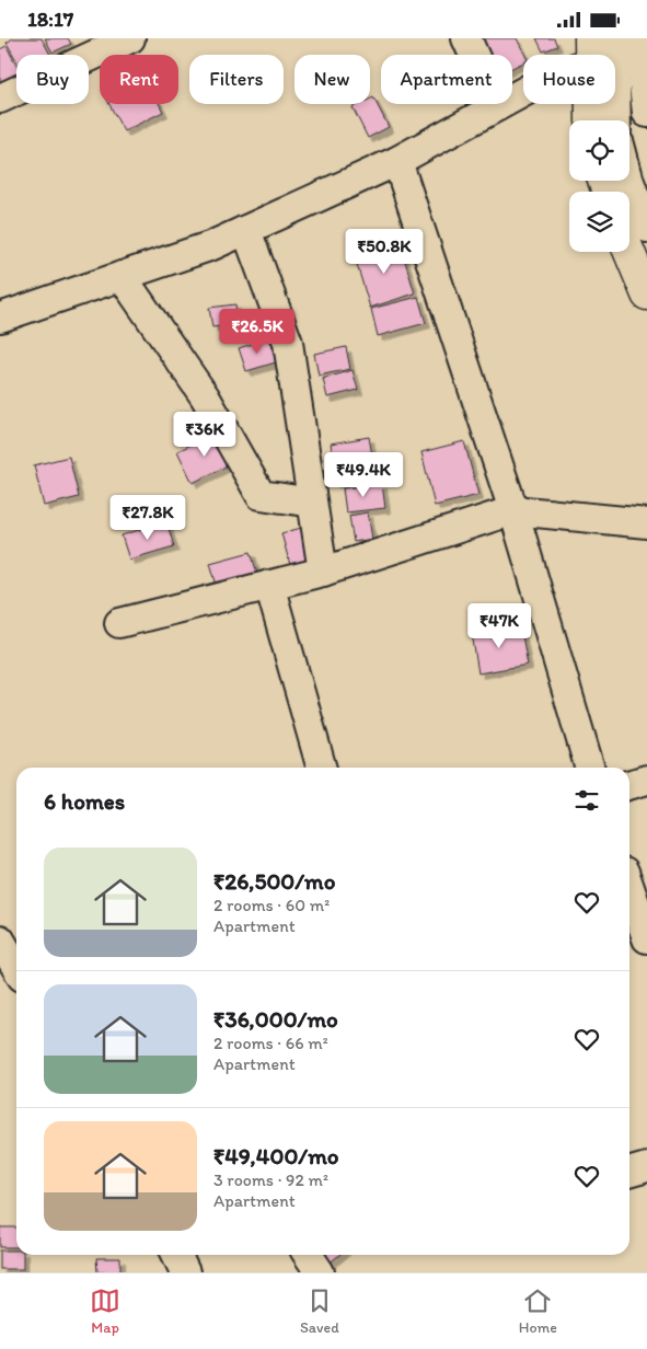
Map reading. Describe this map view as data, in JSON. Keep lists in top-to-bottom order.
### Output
{
  "page": {
    "status": "18:17",
    "chip": [
      "Buy",
      "Rent",
      "Filters",
      "New",
      "Apartment",
      "House"
    ],
    "price": [
      "₹50.8K",
      "₹26.5K",
      "₹36K",
      "₹49.4K",
      "₹27.8K",
      "₹47K"
    ],
    "heading": "6 homes",
    "list": [
      {
        "name": "₹26,500/mo",
        "note": "2 rooms · 60 m² · Apartment"
      },
      {
        "name": "₹36,000/mo",
        "note": "2 rooms · 66 m² · Apartment"
      },
      {
        "name": "₹49,400/mo",
        "note": "3 rooms · 92 m² · Apartment"
      }
    ],
    "tabs": ["Map", "Saved", "Home"]
  }
}
